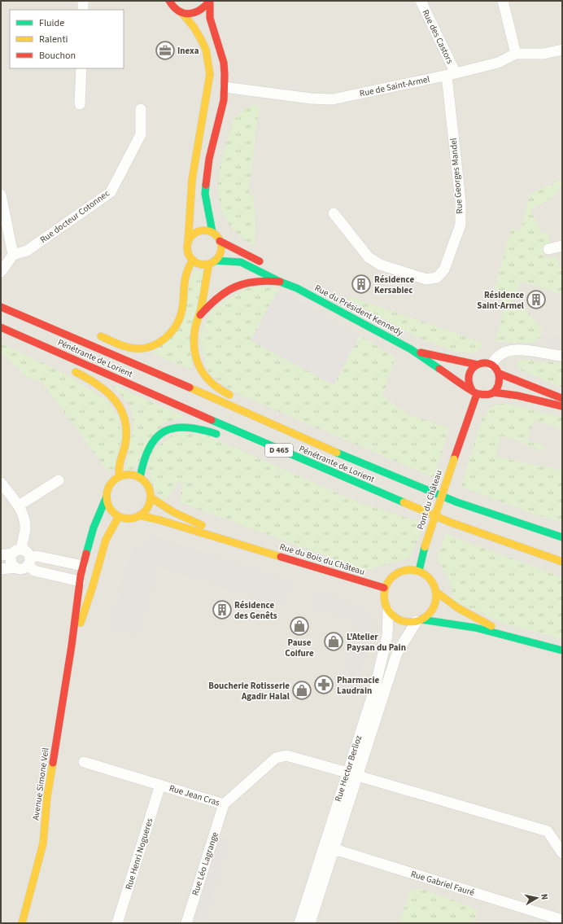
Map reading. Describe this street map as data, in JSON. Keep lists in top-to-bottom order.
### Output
{
  "streets": {
    "main road": [
      "Rue du Président Kennedy",
      "Pénétrante de Lorient",
      "D 465",
      "Pont du Château",
      "Rue du Bois du Château",
      "Avenue Simone Veil"
    ],
    "street": [
      "Rue des Castors",
      "Rue de Saint-Armel",
      "Rue Georges Mandel",
      "Rue docteur Cotonnec",
      "Rue Hector Berlioz",
      "Rue Jean Cras",
      "Rue Henri Nogueres",
      "Rue Léo Lagrange",
      "Rue Gabriel Fauré"
    ]
  },
  "crossings": [
    ["Rue des Castors", "Rue de Saint-Armel"],
    ["Rue des Castors", "Rue Georges Mandel"],
    ["Rue de Saint-Armel", "Rue Georges Mandel"],
    ["Rue du Président Kennedy", "Pont du Château"],
    ["Pont du Château", "Rue du Bois du Château"],
    ["Pont du Château", "Rue Hector Berlioz"],
    ["Rue du Bois du Château", "Rue Hector Berlioz"],
    ["Rue du Bois du Château", "Avenue Simone Veil"],
    ["Rue Hector Berlioz", "Rue Jean Cras"],
    ["Rue Hector Berlioz", "Rue Gabriel Fauré"],
    ["Rue Jean Cras", "Rue Henri Nogueres"],
    ["Rue Jean Cras", "Rue Léo Lagrange"]
  ],
  "places": {
    "office": ["Inexa"],
    "building": ["Résidence Kersabiec", "Résidence Saint-Armel", "Résidence des Genêts"],
    "shop": ["Pause Coifure", "L'Atelier Paysan du Pain", "Boucherie Rotisserie Agadir Halal"],
    "pharmacy": ["Pharmacie Laudrain"]
  },
  "legend": ["Fluide", "Ralenti", "Bouchon"],
  "north": "right"
}
